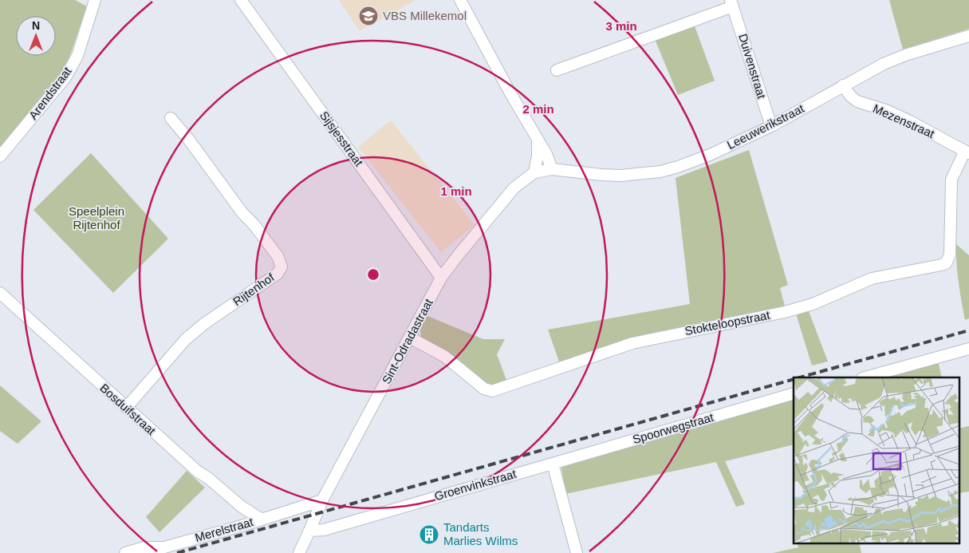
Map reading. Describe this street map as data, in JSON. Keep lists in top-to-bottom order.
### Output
{
  "streets": {
    "street": [
      "Duivenstraat",
      "Arendstraat",
      "Mezenstraat",
      "Leeuwerikstraat",
      "Sijsjesstraat",
      "Rijtenhof",
      "Stokteloopstraat",
      "Sint-Odradastraat",
      "Bosduifstraat",
      "Spoorwegstraat",
      "Groenvinkstraat",
      "Merelstraat"
    ]
  },
  "crossings": [
    ["Duivenstraat", "Leeuwerikstraat"],
    ["Mezenstraat", "Leeuwerikstraat"],
    ["Mezenstraat", "Stokteloopstraat"],
    ["Leeuwerikstraat", "Sint-Odradastraat"],
    ["Sijsjesstraat", "Sint-Odradastraat"],
    ["Rijtenhof", "Bosduifstraat"],
    ["Stokteloopstraat", "Sint-Odradastraat"],
    ["Sint-Odradastraat", "Groenvinkstraat"],
    ["Sint-Odradastraat", "Merelstraat"],
    ["Bosduifstraat", "Merelstraat"],
    ["Spoorwegstraat", "Groenvinkstraat"]
  ],
  "parks": ["Speelplein Rijtenhof"],
  "places": {
    "school or university": ["VBS Millekemol"],
    "building": ["Tandarts Marlies Wilms"]
  },
  "north": "top",
  "rings": ["3 min", "2 min", "1 min"]
}
